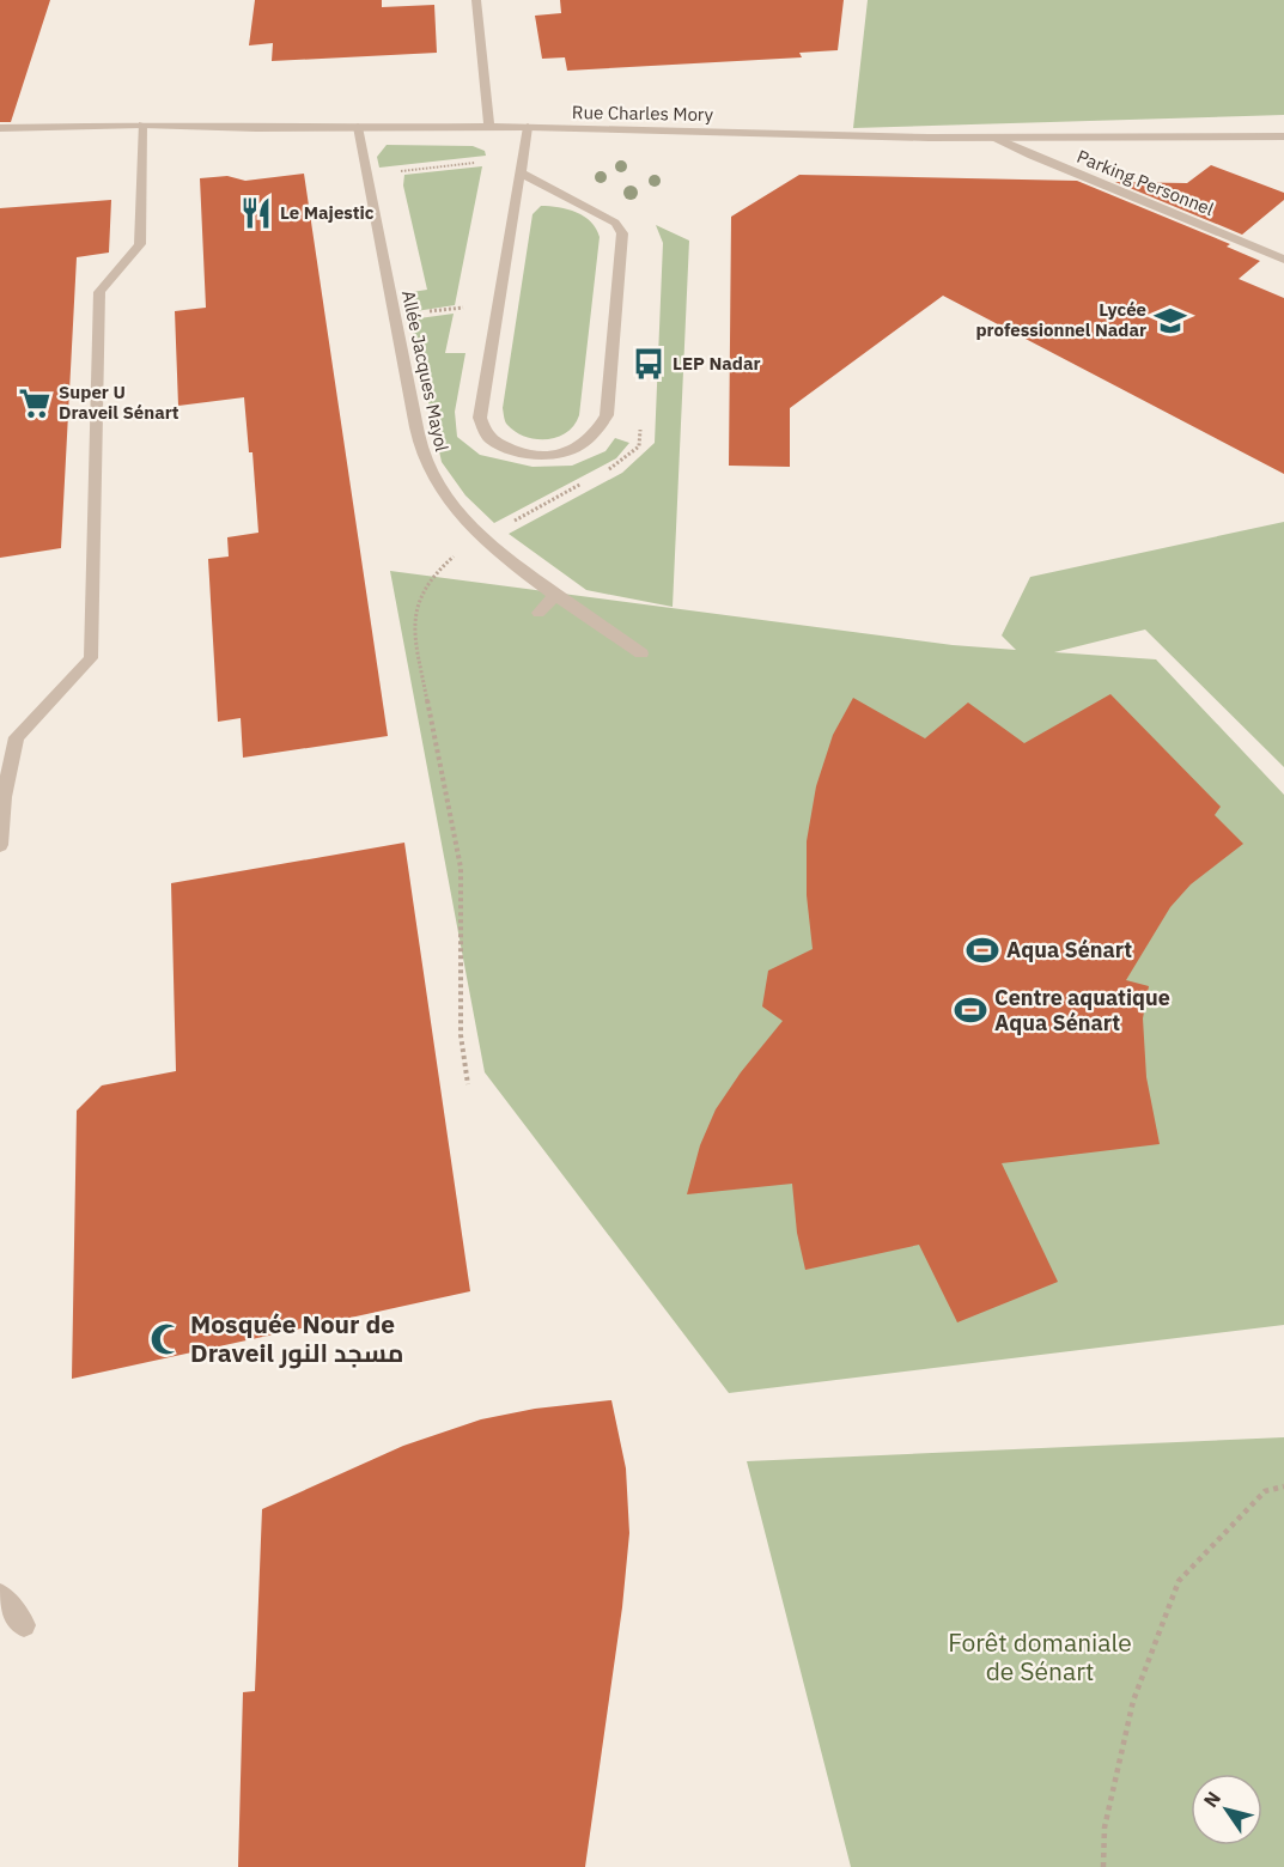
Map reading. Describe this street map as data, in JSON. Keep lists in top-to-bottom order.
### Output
{
  "streets": {
    "street": ["Rue Charles Mory", "Parking Personnel", "Allée Jacques Mayol"]
  },
  "crossings": [
    ["Rue Charles Mory", "Parking Personnel"],
    ["Rue Charles Mory", "Allée Jacques Mayol"]
  ],
  "parks": ["Forêt domaniale de Sénart"],
  "places": {
    "restaurant": ["Le Majestic"],
    "school or university": ["Lycée professionnel Nadar"],
    "bus stop": ["LEP Nadar"],
    "supermarket": ["Super U Draveil Sénart"],
    "sports": ["Aqua Sénart", "Centre aquatique Aqua Sénart"],
    "mosque": ["Mosquée Nour de Draveil مسجد النور"]
  },
  "north": "top left"
}
